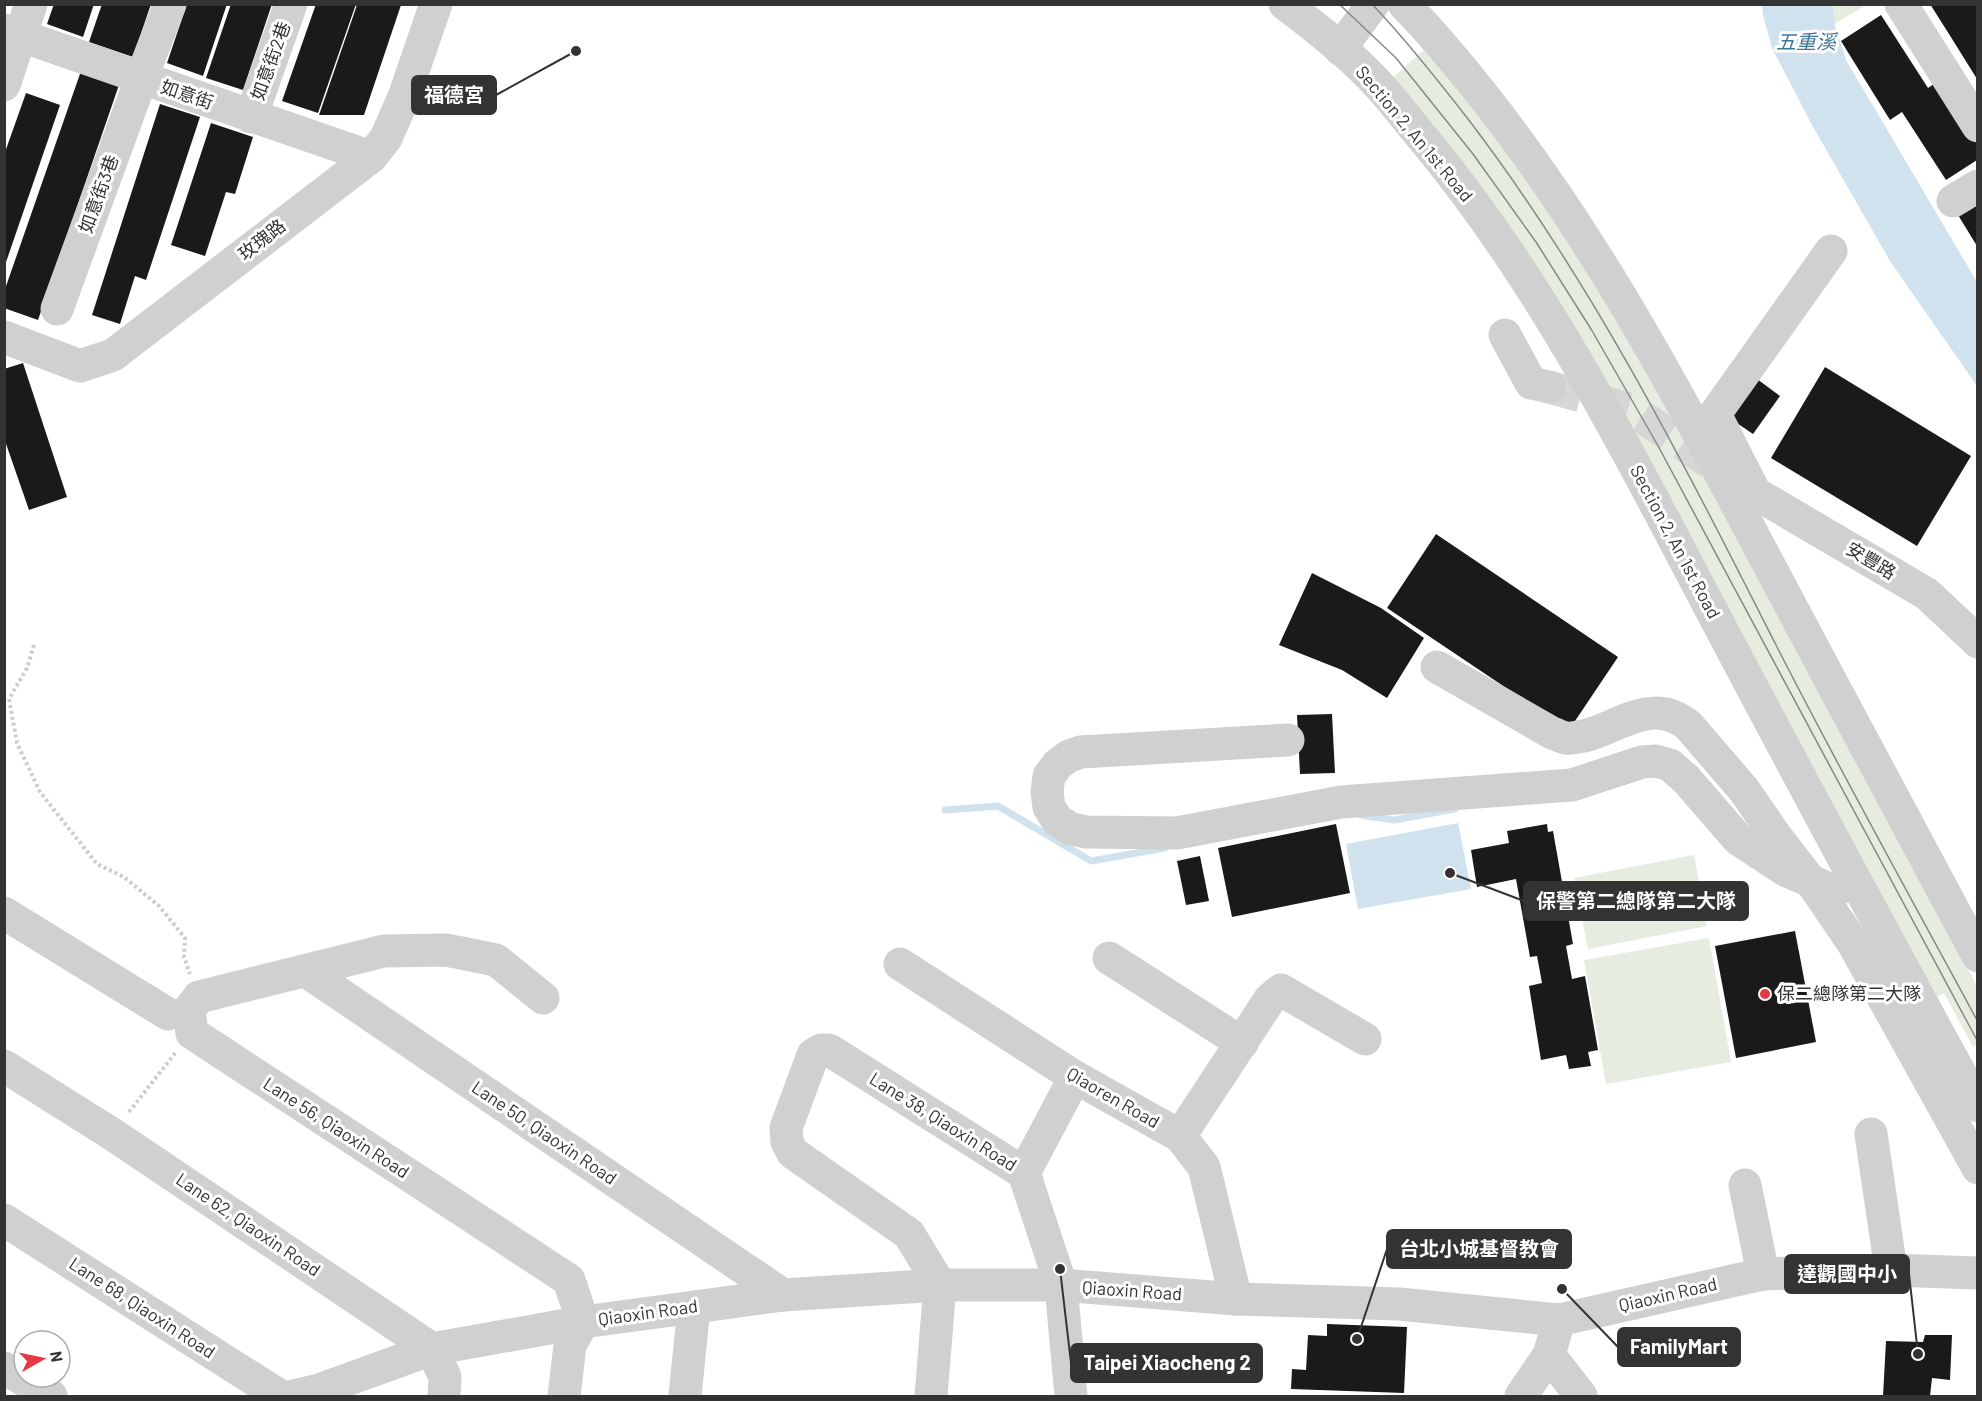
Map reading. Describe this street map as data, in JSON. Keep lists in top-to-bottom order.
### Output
{
  "streets": {
    "street": [
      "如意街2巷",
      "如意街",
      "Section 2, An 1st Road",
      "如意街3巷",
      "玫瑰路",
      "安豐路",
      "Qiaoren Road",
      "Lane 38, Qiaoxin Road",
      "Lane 56, Qiaoxin Road",
      "Lane 50, Qiaoxin Road",
      "Lane 62, Qiaoxin Road",
      "Qiaoxin Road",
      "Lane 68, Qiaoxin Road"
    ]
  },
  "crossings": [
    ["如意街2巷", "如意街"],
    ["如意街", "如意街3巷"],
    ["如意街", "玫瑰路"],
    ["Qiaoren Road", "Qiaoxin Road"],
    ["Lane 38, Qiaoxin Road", "Qiaoxin Road"],
    ["Lane 56, Qiaoxin Road", "Qiaoxin Road"],
    ["Lane 50, Qiaoxin Road", "Qiaoxin Road"],
    ["Lane 62, Qiaoxin Road", "Qiaoxin Road"]
  ],
  "water": ["五重溪"],
  "places": [
    "福德宮",
    "保警第二總隊第二大隊",
    "保二總隊第二大隊",
    "Taipei Xiaocheng 2",
    "FamilyMart",
    "台北小城基督教會",
    "達觀國中小"
  ],
  "north": "right"
}
